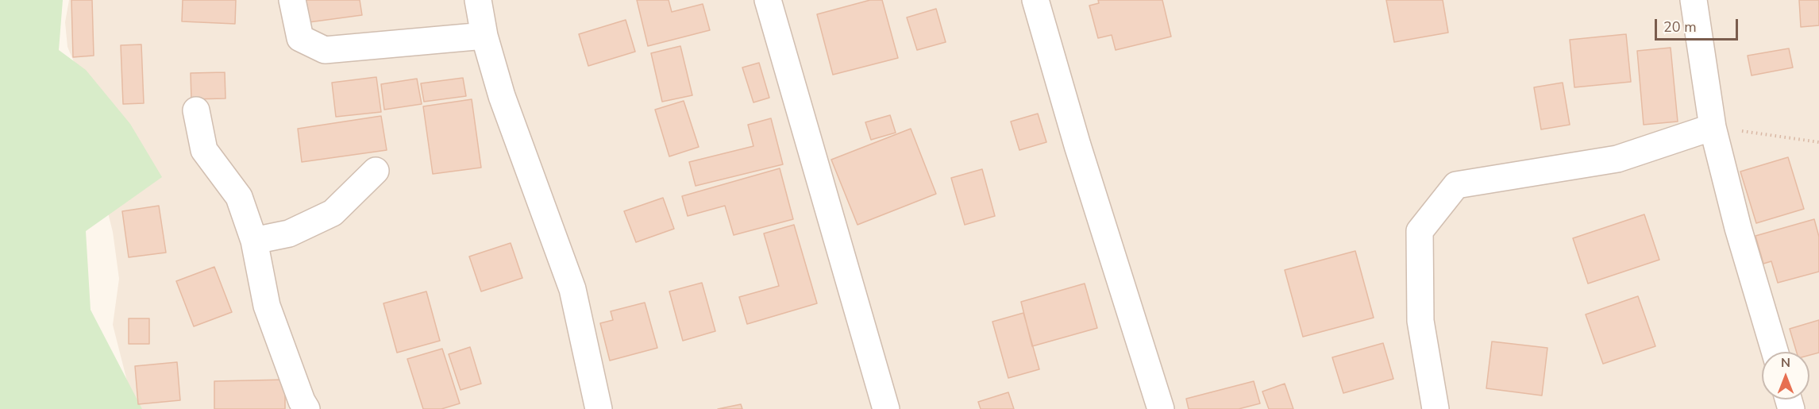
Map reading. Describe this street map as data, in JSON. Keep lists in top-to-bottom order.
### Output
{
  "scale_bar": "20 m",
  "north": "top"
}
